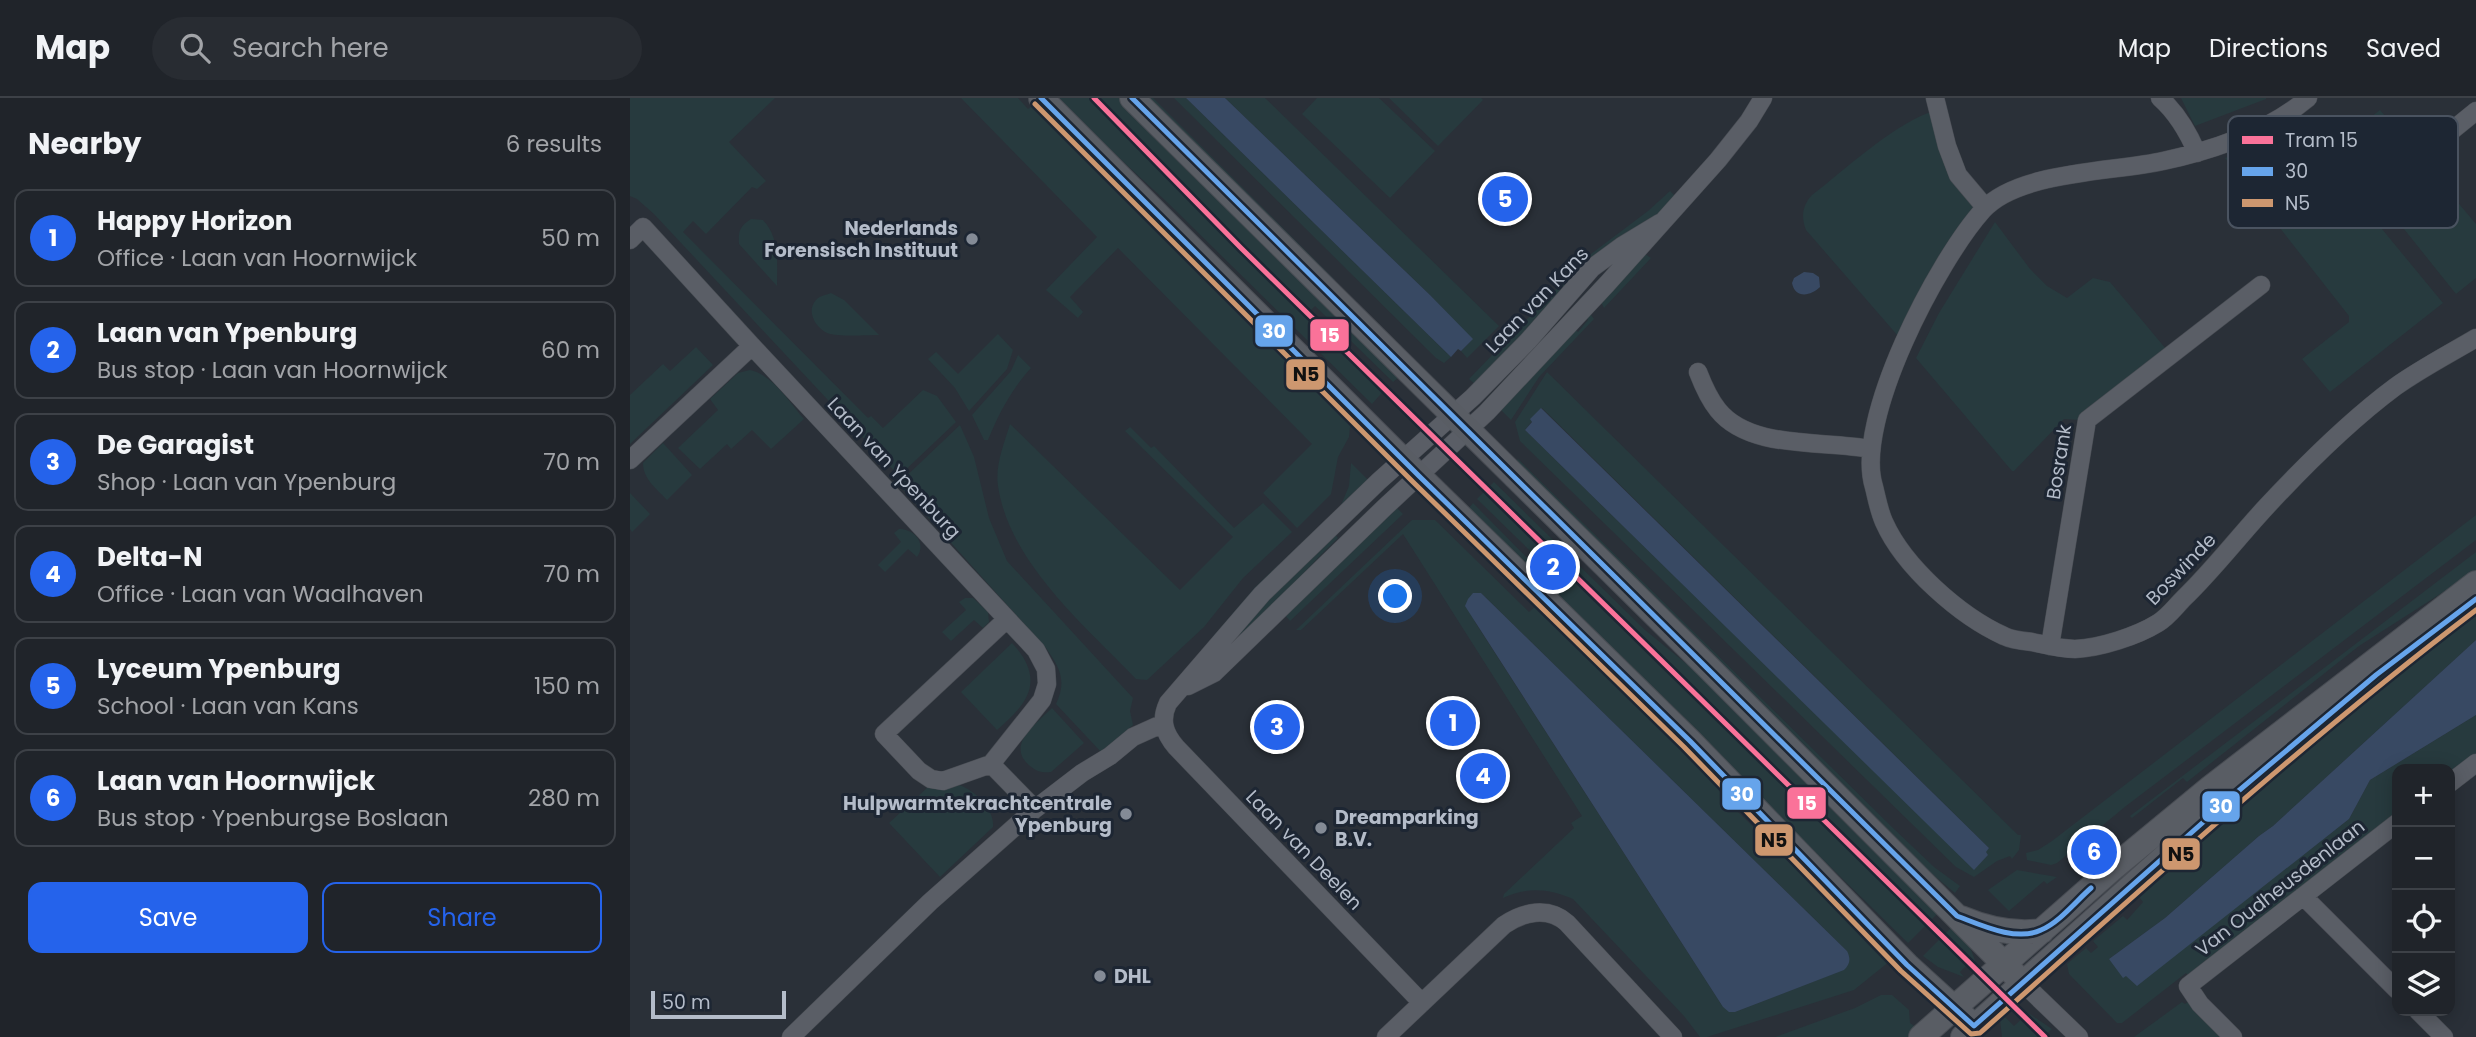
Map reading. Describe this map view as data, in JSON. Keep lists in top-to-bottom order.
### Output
{
  "streets": {
    "street": [
      "Laan van Kans",
      "Bosrank",
      "Laan van Ypenburg",
      "Boswinde",
      "Laan van Deelen",
      "Van Oudheusdenlaan"
    ]
  },
  "crossings": [
    ["Bosrank", "Boswinde"]
  ],
  "places": [
    "Nederlands Forensisch Instituut",
    "Hulpwarmtekrachtcentrale Ypenburg",
    "Dreamparking B.V.",
    "DHL"
  ],
  "lines": ["tram line 15", "transit line 30", "transit line N5"],
  "legend": ["Tram 15", "30", "N5"],
  "scale_bar": "50 m",
  "page": {
    "header": "Map",
    "search": "Search here",
    "nav": ["Map", "Directions", "Saved"],
    "heading": ["Nearby", "6 results"],
    "pins": [
      "5",
      "2",
      "1",
      "3",
      "4",
      "6"
    ],
    "list": [
      {
        "mark": "1",
        "name": "Happy Horizon",
        "note": "Office · Laan van Hoornwijck",
        "value": "50 m"
      },
      {
        "mark": "2",
        "name": "Laan van Ypenburg",
        "note": "Bus stop · Laan van Hoornwijck",
        "value": "60 m"
      },
      {
        "mark": "3",
        "name": "De Garagist",
        "note": "Shop · Laan van Ypenburg",
        "value": "70 m"
      },
      {
        "mark": "4",
        "name": "Delta-N",
        "note": "Office · Laan van Waalhaven",
        "value": "70 m"
      },
      {
        "mark": "5",
        "name": "Lyceum Ypenburg",
        "note": "School · Laan van Kans",
        "value": "150 m"
      },
      {
        "mark": "6",
        "name": "Laan van Hoornwijck",
        "note": "Bus stop · Ypenburgse Boslaan",
        "value": "280 m"
      }
    ],
    "map_buttons": ["+", "−"],
    "buttons": ["Save", "Share"],
    "scale": "50 m"
  }
}
